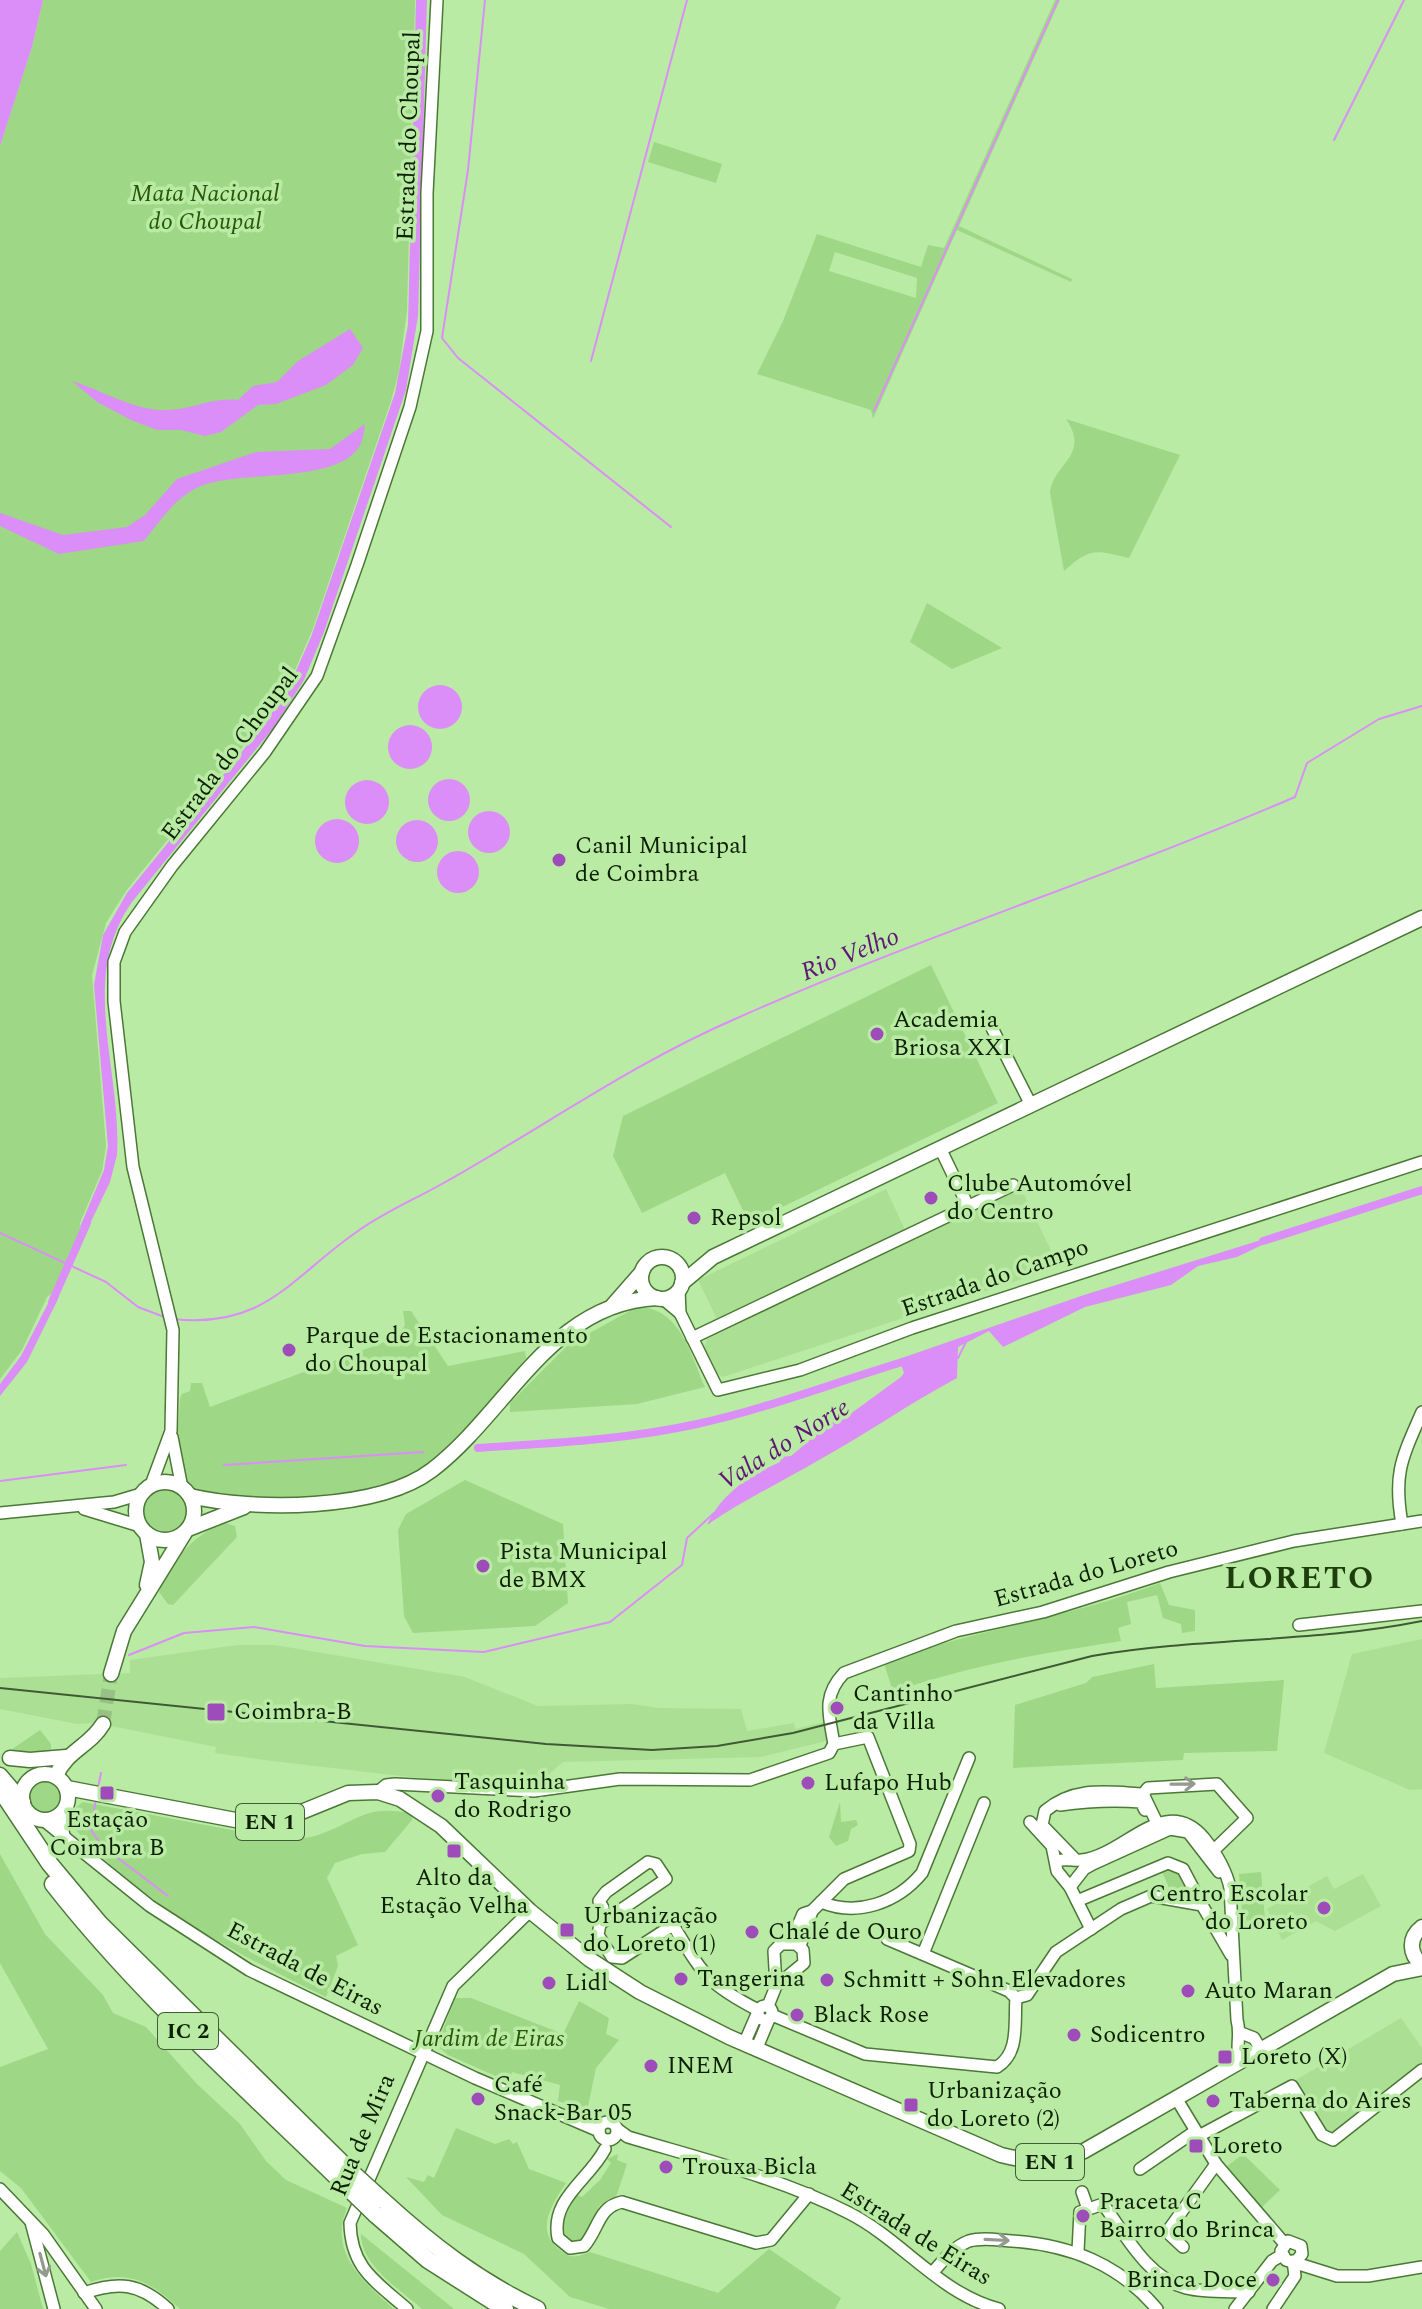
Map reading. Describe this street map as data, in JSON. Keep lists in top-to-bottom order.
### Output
{
  "streets": {
    "highway": ["IC 2"],
    "main road": ["EN 1"],
    "street": [
      "Estrada do Choupal",
      "Estrada do Campo",
      "Estrada do Loreto",
      "Estrada de Eiras",
      "Rua de Mira"
    ]
  },
  "crossings": [
    ["EN 1", "Estrada de Eiras"],
    ["EN 1", "Rua de Mira"],
    ["Estrada de Eiras", "Rua de Mira"]
  ],
  "districts": ["LORETO"],
  "water": ["Rio Velho", "Vala do Norte"],
  "parks": ["Mata Nacional do Choupal", "Jardim de Eiras"],
  "places": {
    "other": [
      "Canil Municipal de Coimbra",
      "Academia Briosa XXI",
      "Clube Automóvel do Centro",
      "Repsol",
      "Parque de Estacionamento do Choupal",
      "Pista Municipal de BMX",
      "Cantinho da Villa",
      "Lufapo Hub",
      "Tasquinha do Rodrigo",
      "Centro Escolar do Loreto",
      "Chalé de Ouro",
      "Tangerina",
      "Schmitt + Sohn Elevadores",
      "Lidl",
      "Auto Maran",
      "Black Rose",
      "Sodicentro",
      "INEM",
      "Café Snack-Bar 05",
      "Taberna do Aires",
      "Trouxa Bicla",
      "Praceta C Bairro do Brinca",
      "Brinca Doce"
    ],
    "transit": [
      "Coimbra-B",
      "Estação Coimbra B",
      "Alto da Estação Velha",
      "Urbanização do Loreto (1)",
      "Loreto (X)",
      "Urbanização do Loreto (2)",
      "Loreto"
    ]
  }
}
